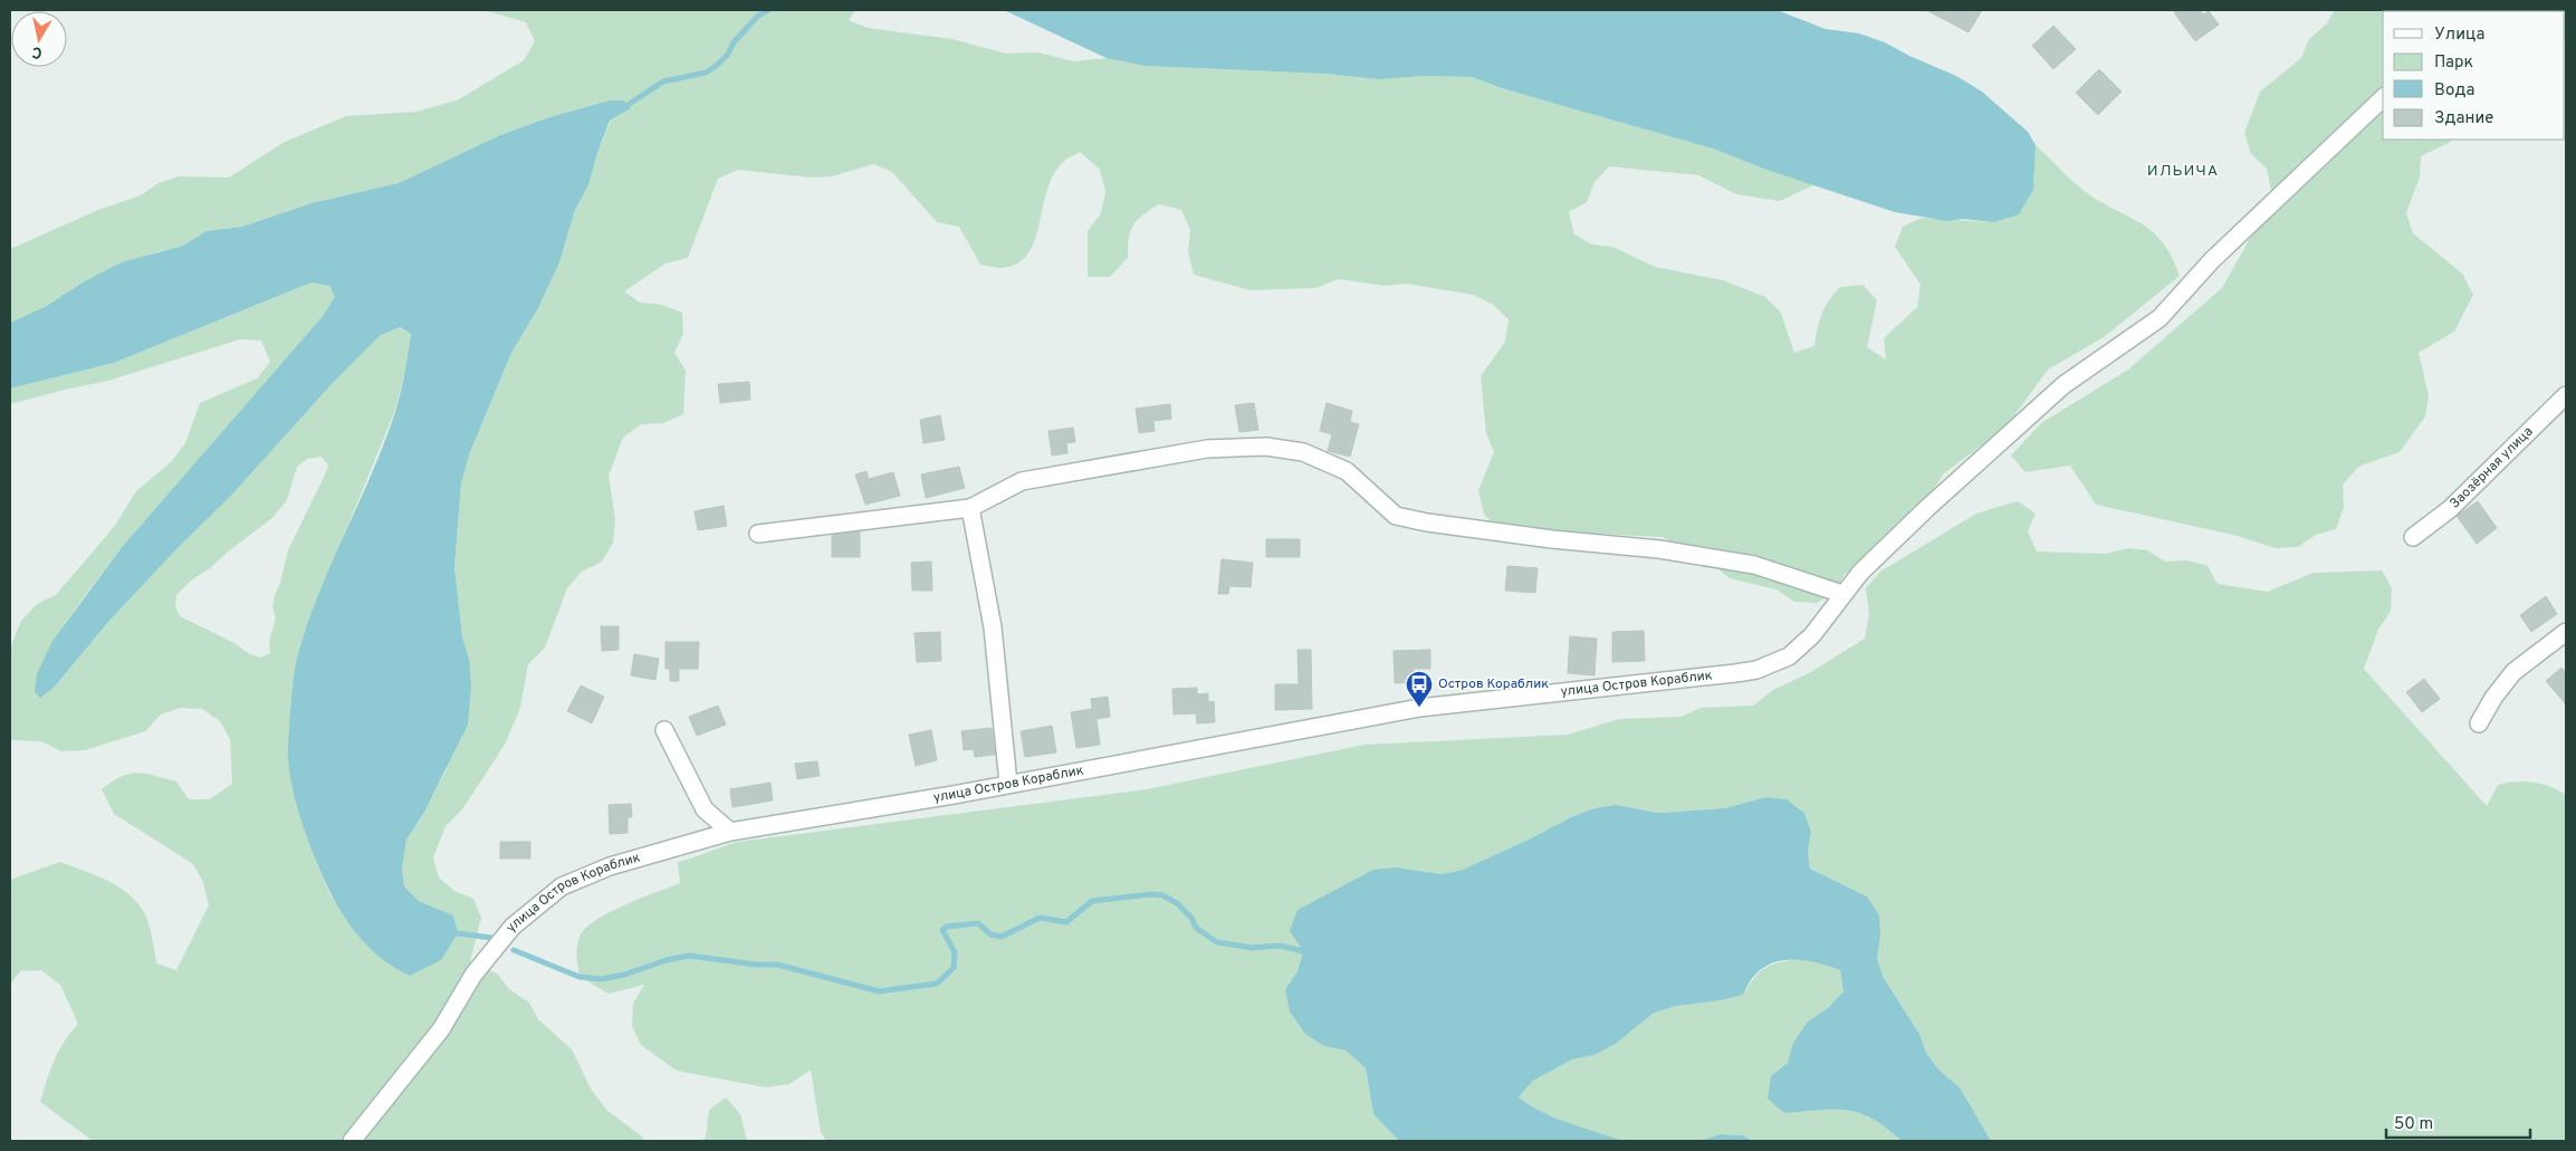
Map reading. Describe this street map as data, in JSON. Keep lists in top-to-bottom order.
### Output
{
  "streets": {
    "street": ["Заозёрная улица", "улица Остров Кораблик"]
  },
  "districts": ["ИЛЬИЧА"],
  "places": {
    "bus stop": ["Остров Кораблик"]
  },
  "legend": [
    "Улица",
    "Парк",
    "Вода",
    "Здание"
  ],
  "scale_bar": "50 m",
  "north": "bottom"
}
